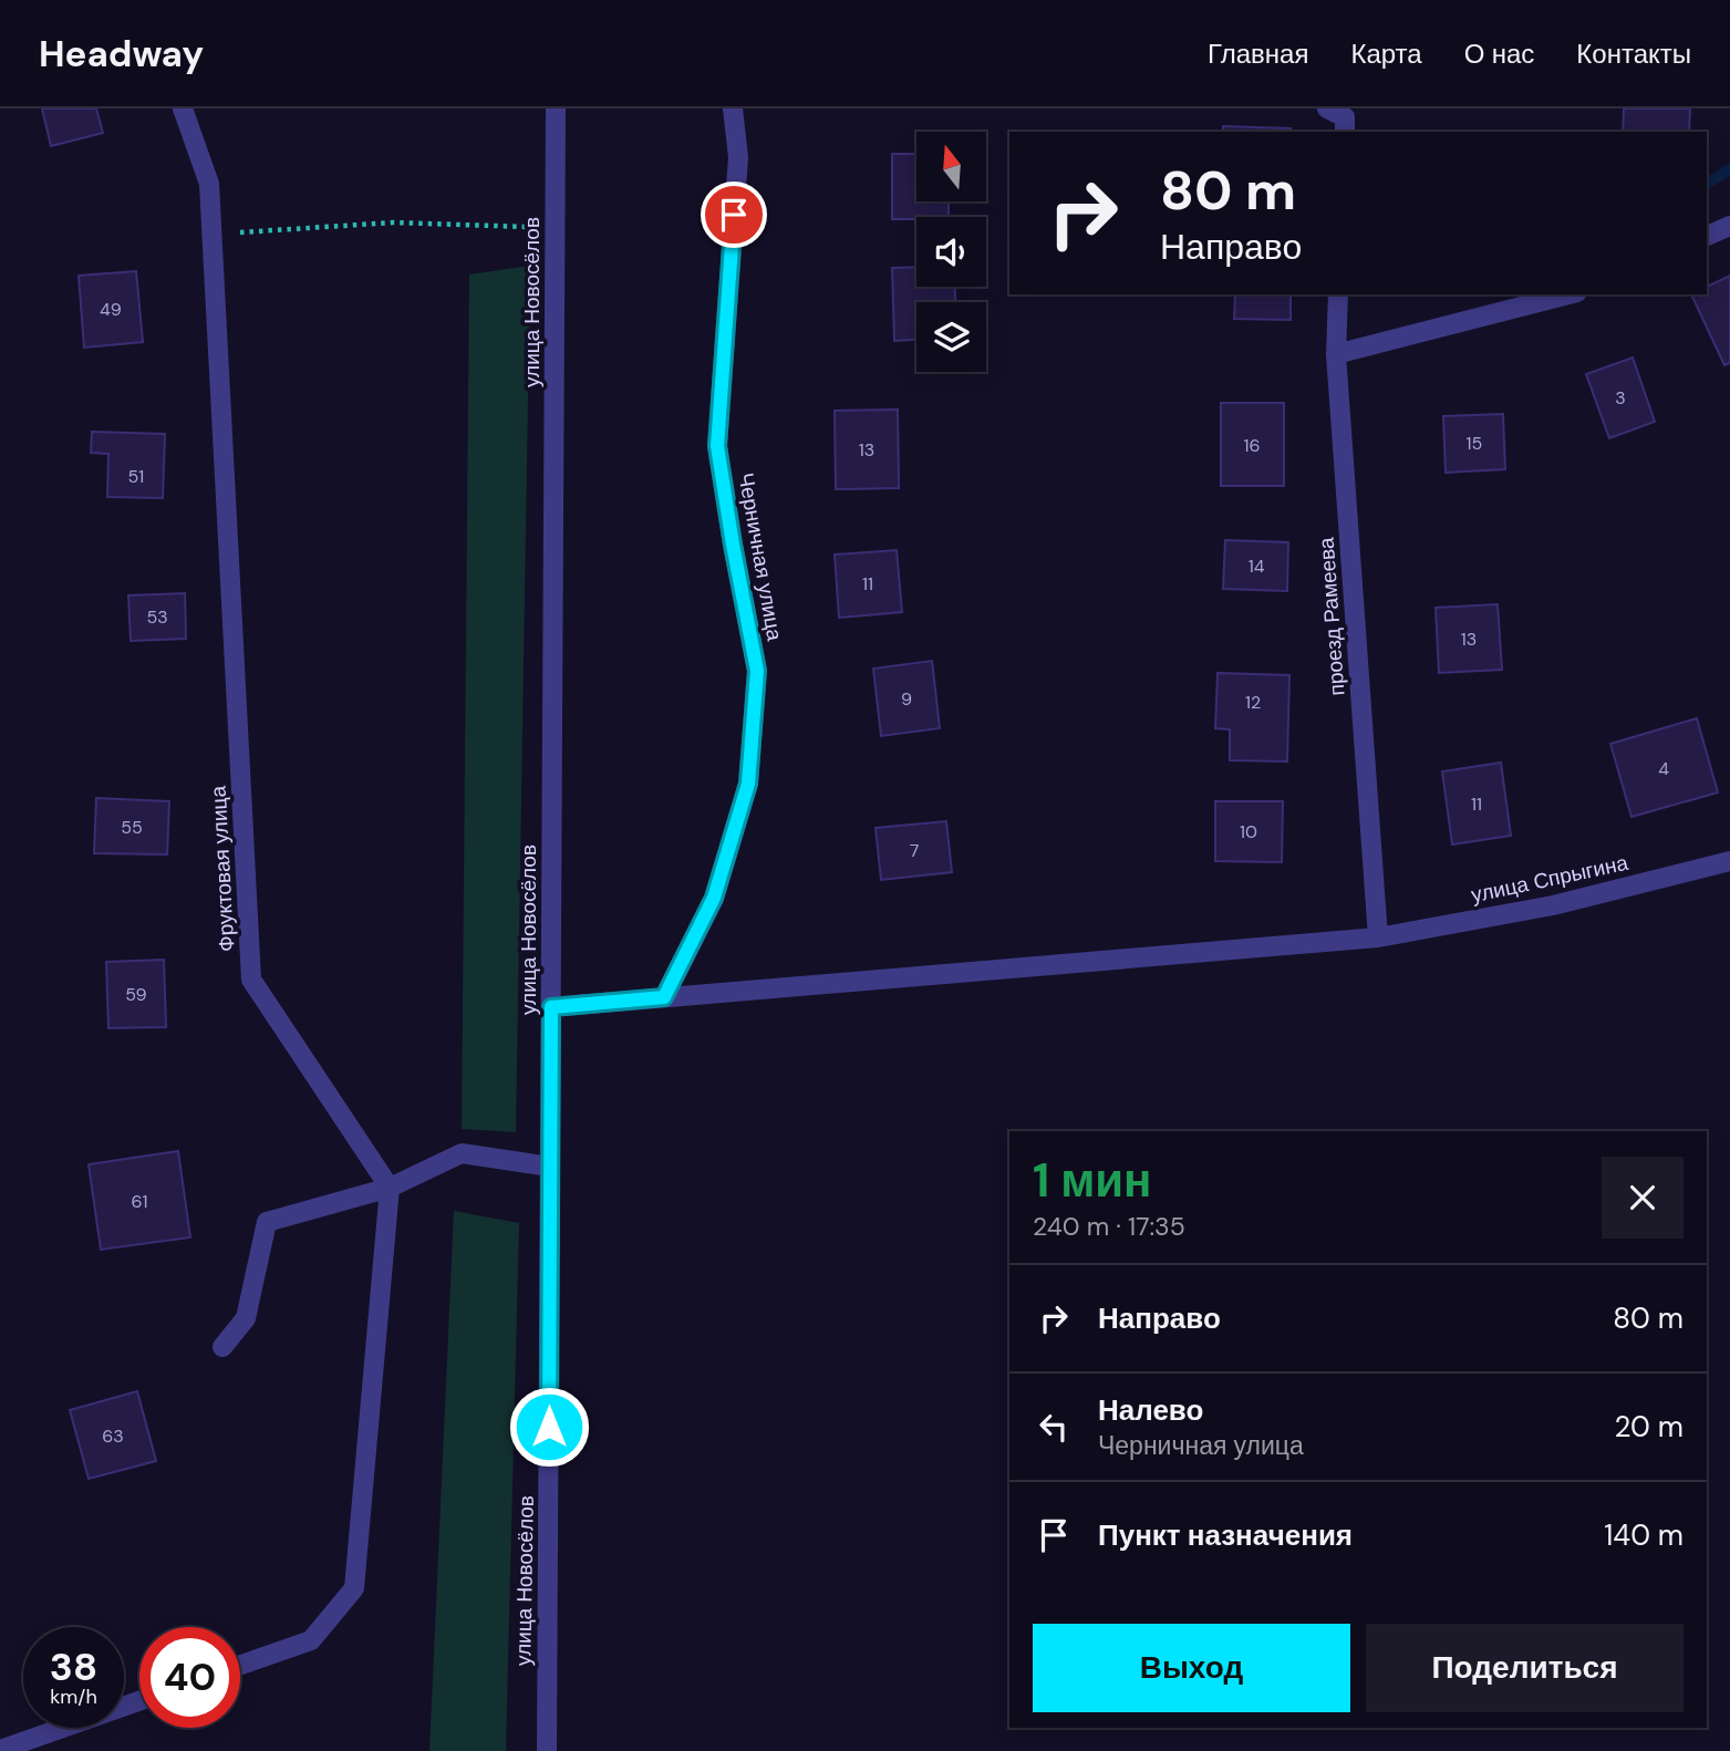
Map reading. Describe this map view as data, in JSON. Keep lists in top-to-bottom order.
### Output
{
  "streets": {
    "street": [
      "улица Новосёлов",
      "Черничная улица",
      "проезд Рамеева",
      "Фруктовая улица",
      "улица Спрыгина"
    ]
  },
  "crossings": [
    ["улица Новосёлов", "улица Спрыгина"],
    ["Черничная улица", "улица Спрыгина"],
    ["проезд Рамеева", "улица Спрыгина"]
  ],
  "house_numbers": [
    "49",
    "3",
    "15",
    "16",
    "13",
    "51",
    "14",
    "11",
    "53",
    "13",
    "9",
    "12",
    "4",
    "11",
    "55",
    "10",
    "7",
    "59",
    "61",
    "63"
  ],
  "north": "top",
  "page": {
    "header": "Headway",
    "nav": [
      "Главная",
      "Карта",
      "О нас",
      "Контакты"
    ],
    "turn": ["80 m", "Направо"],
    "heading": ["1 мин", "240 m · 17:35"],
    "list": [
      {
        "name": "Направо",
        "value": "80 m"
      },
      {
        "name": "Налево",
        "note": "Черничная улица",
        "value": "20 m"
      },
      {
        "name": "Пункт назначения",
        "value": "140 m"
      }
    ],
    "buttons": ["Выход", "Поделиться"],
    "speed": "38 km/h",
    "limit": "40"
  }
}
